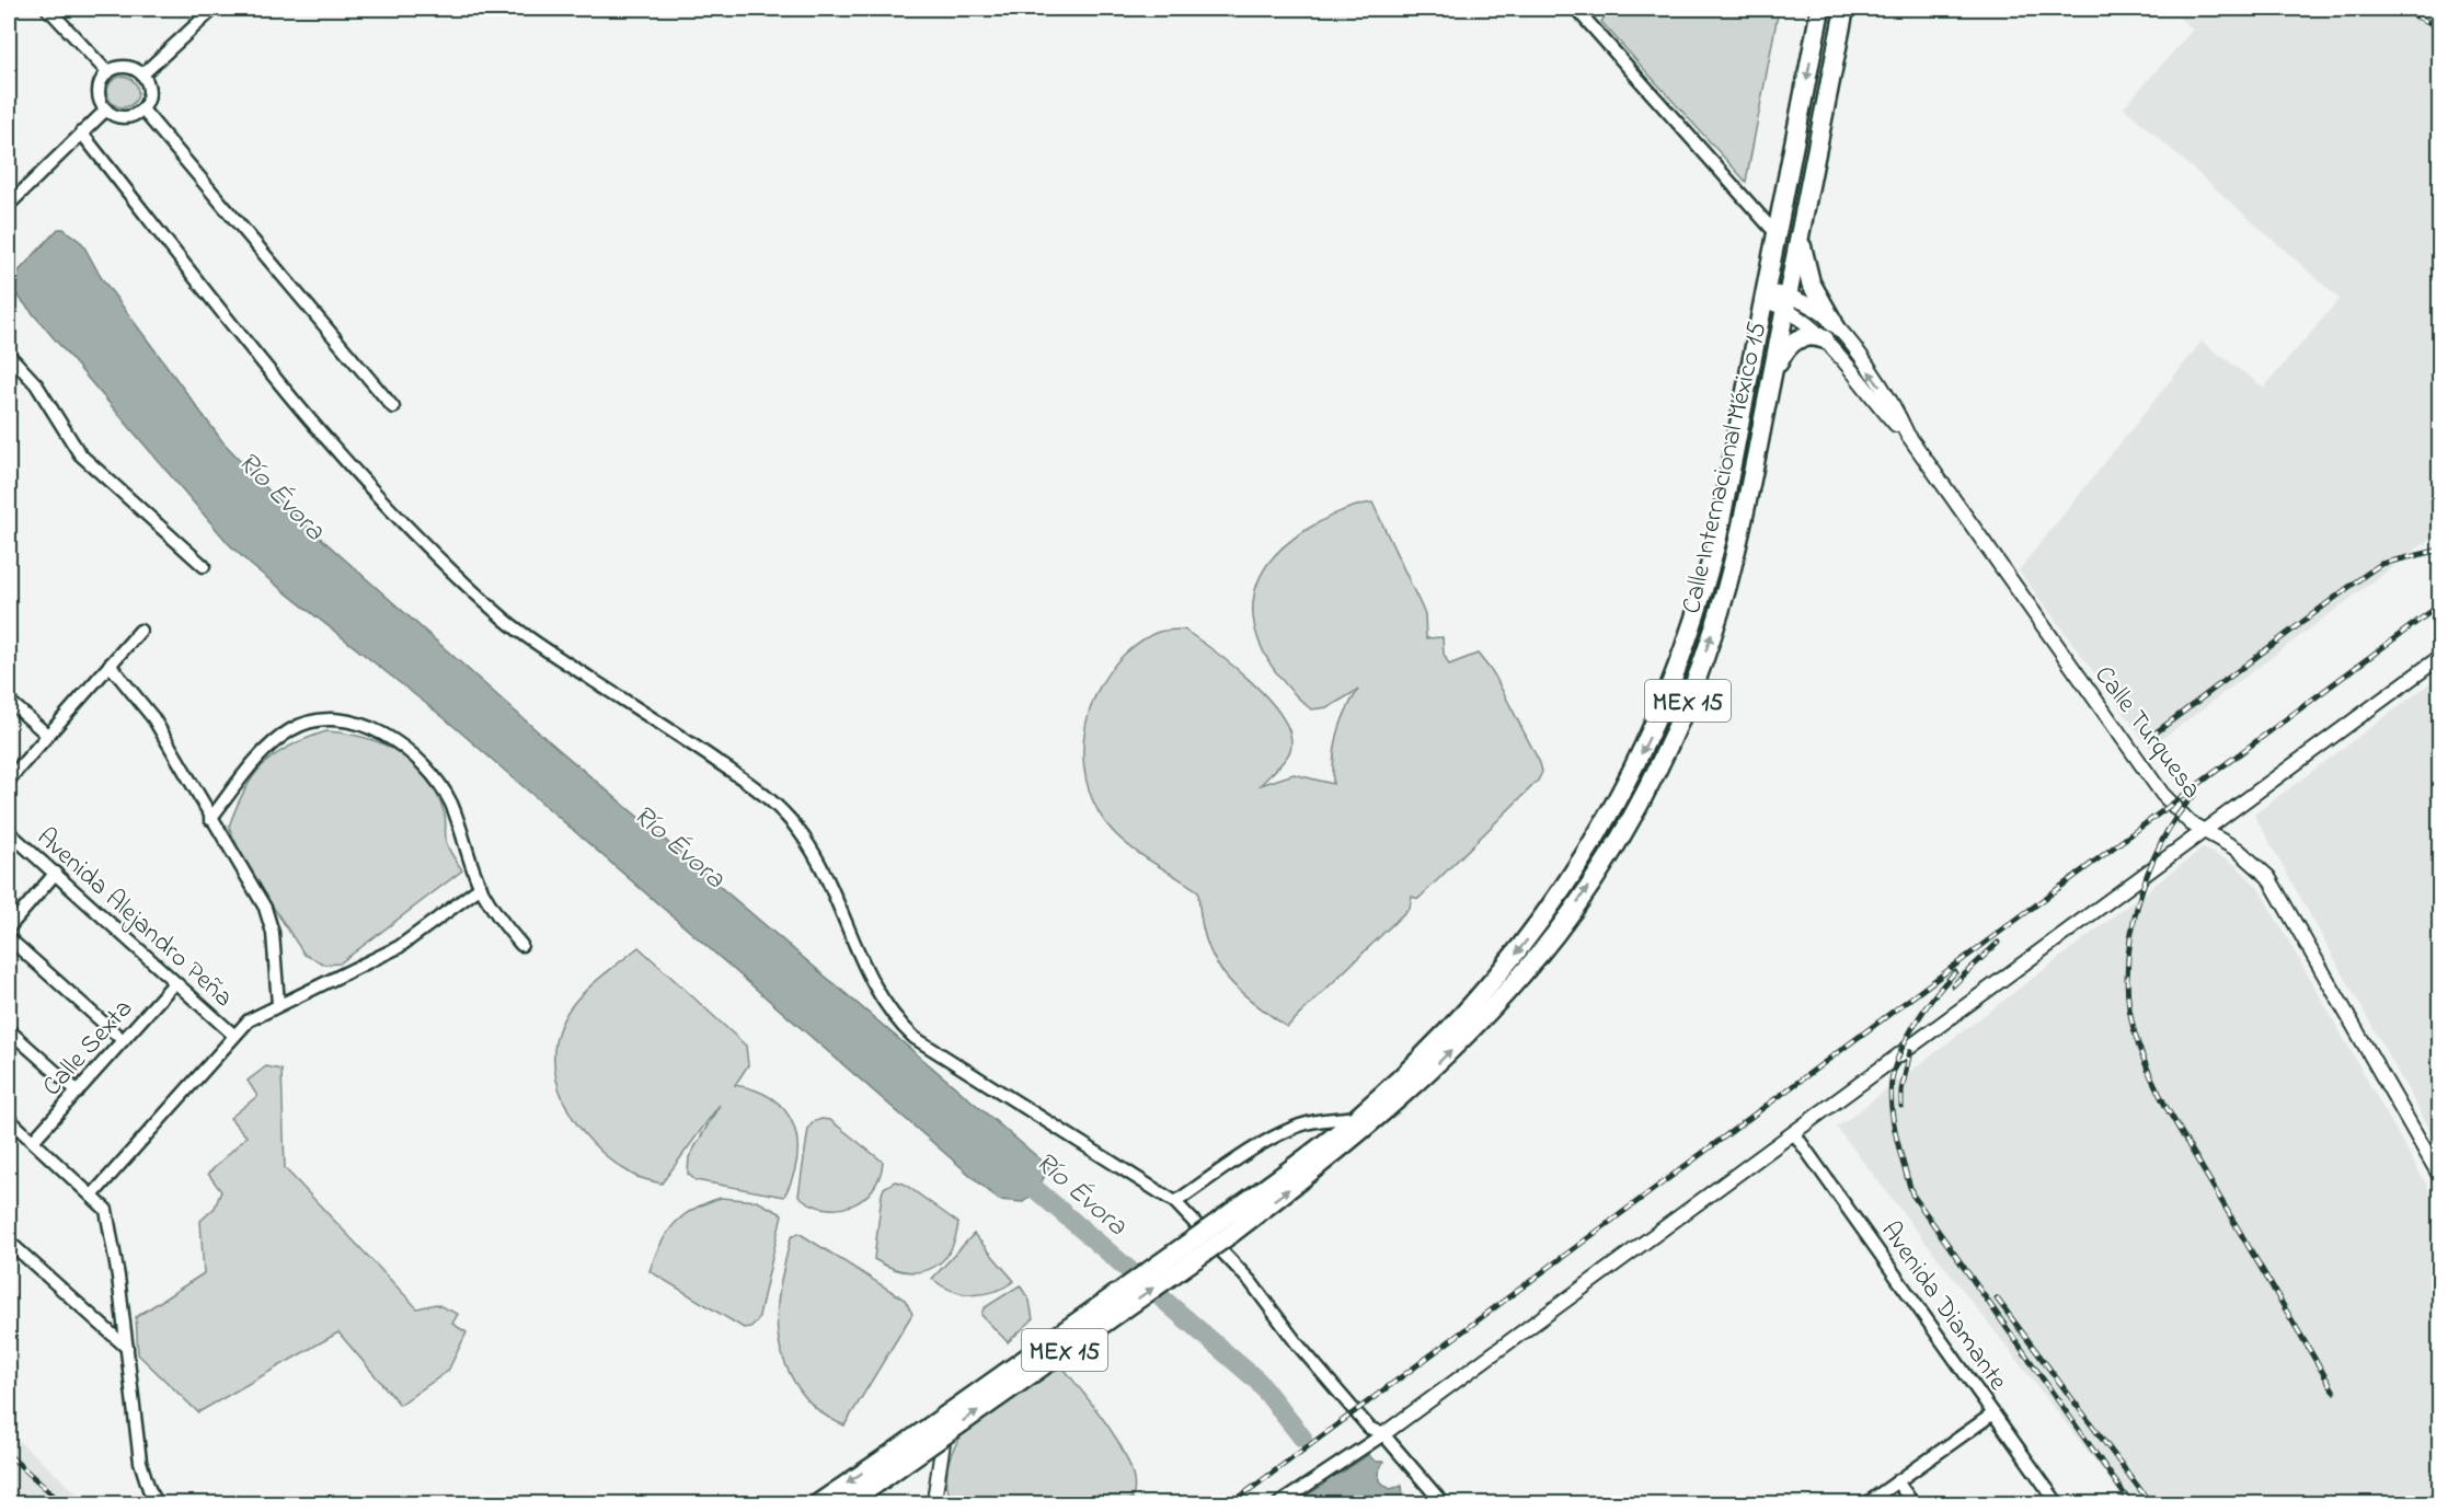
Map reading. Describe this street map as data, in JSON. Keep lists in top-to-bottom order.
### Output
{
  "streets": {
    "main road": ["Calle Internacional México 15", "MEX 15"],
    "street": [
      "Calle Turquesa",
      "Avenida Alejandro Peña",
      "Calle Sexta",
      "Avenida Diamante"
    ]
  },
  "crossings": [
    ["Calle Internacional México 15", "MEX 15"],
    ["Calle Internacional México 15", "Calle Turquesa"],
    ["Avenida Alejandro Peña", "Calle Sexta"]
  ],
  "water": ["Río Évora"]
}
